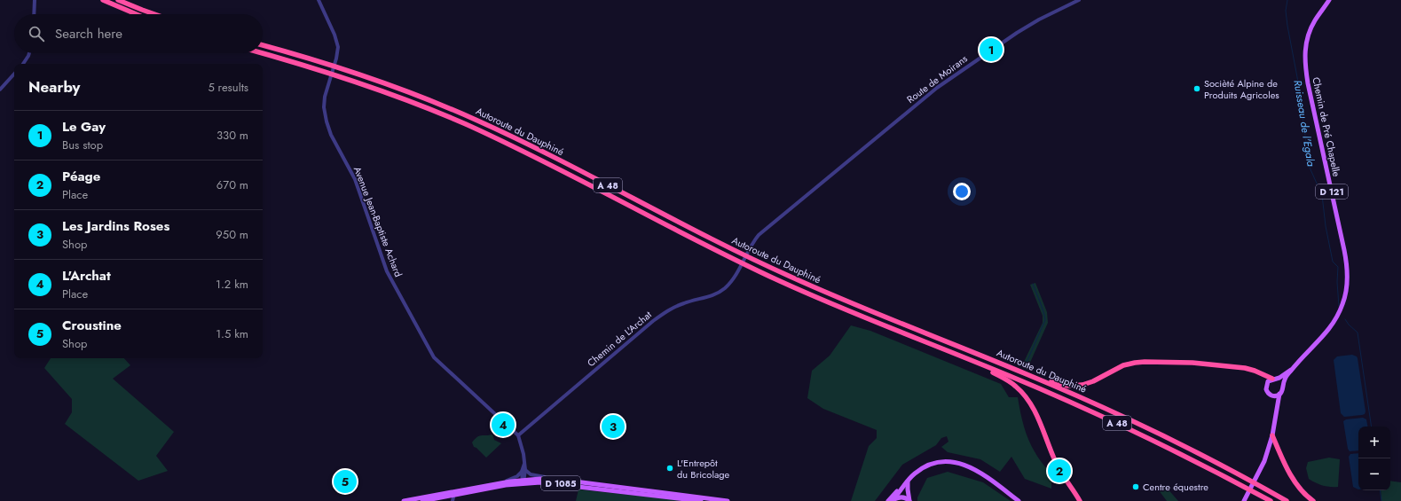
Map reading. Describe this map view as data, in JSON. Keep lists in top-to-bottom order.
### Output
{
  "streets": {
    "highway": ["Autoroute du Dauphiné", "A 48"],
    "main road": ["Chemin de Pré Chapelle", "D 121", "D 1085"],
    "street": ["Route de Moirans", "Avenue Jean-Baptiste Achard", "Chemin de L'Archat"]
  },
  "crossings": [
    ["Route de Moirans", "Chemin de L'Archat"],
    ["Avenue Jean-Baptiste Achard", "Chemin de L'Archat"]
  ],
  "water": ["Ruisseau de l'Egala"],
  "places": ["Socièté Alpine de Produits Agricoles", "L'Entrepôt du Bricolage", "Centre équestre"],
  "page": {
    "search": "Search here",
    "pins": [
      "1",
      "4",
      "3",
      "2",
      "5"
    ],
    "heading": ["Nearby", "5 results"],
    "list": [
      {
        "mark": "1",
        "name": "Le Gay",
        "note": "Bus stop",
        "value": "330 m"
      },
      {
        "mark": "2",
        "name": "Péage",
        "note": "Place",
        "value": "670 m"
      },
      {
        "mark": "3",
        "name": "Les Jardins Roses",
        "note": "Shop",
        "value": "950 m"
      },
      {
        "mark": "4",
        "name": "L'Archat",
        "note": "Place",
        "value": "1.2 km"
      },
      {
        "mark": "5",
        "name": "Croustine",
        "note": "Shop",
        "value": "1.5 km"
      }
    ],
    "map_buttons": ["+", "−"]
  }
}
